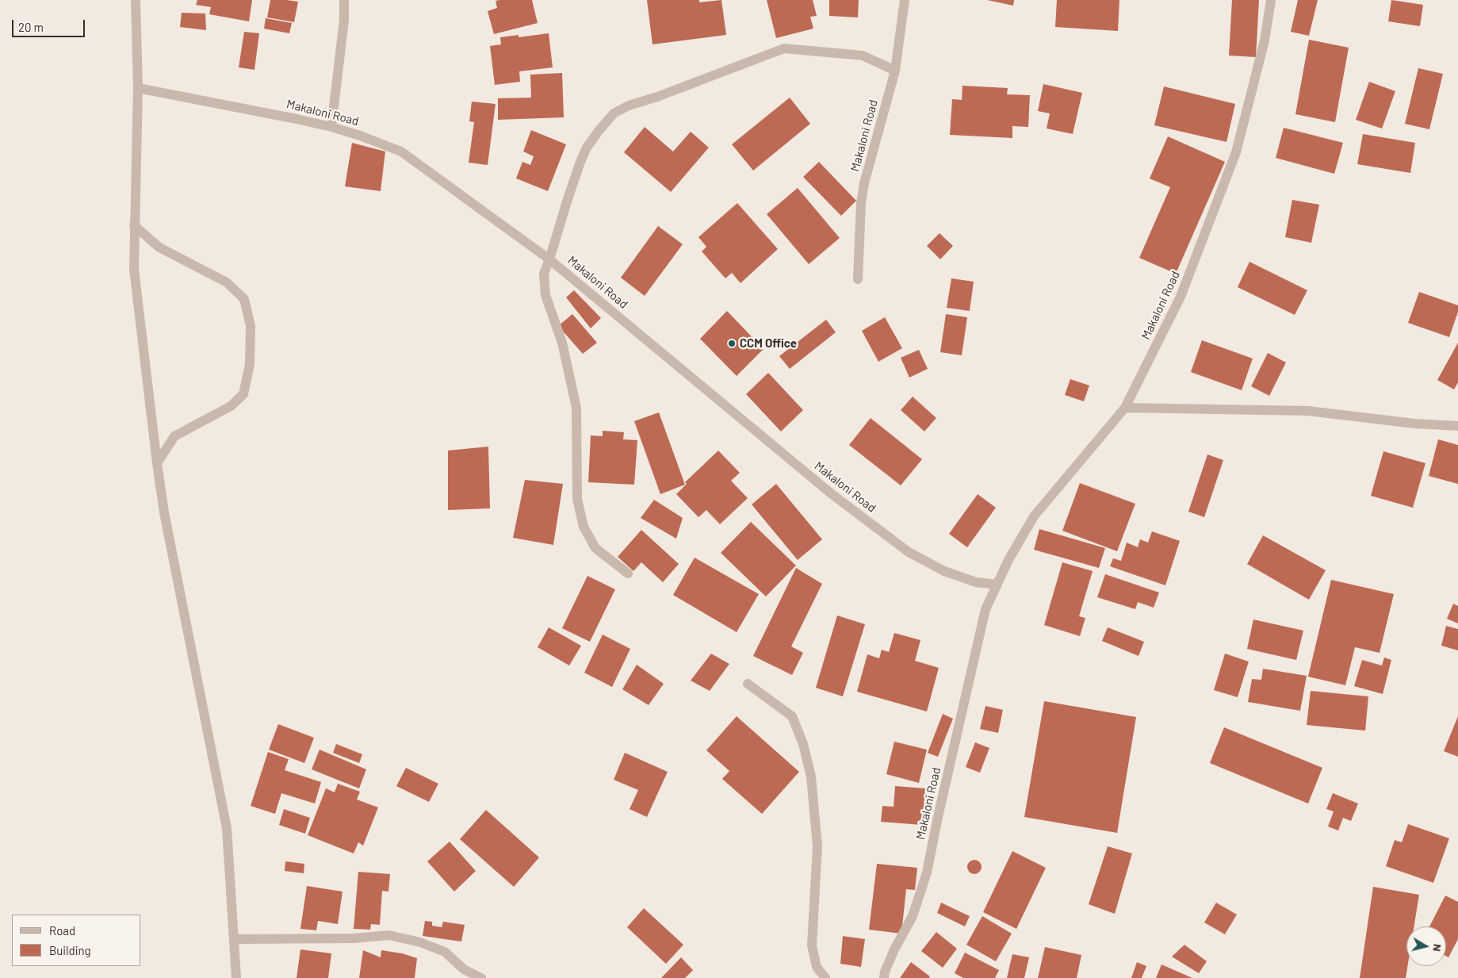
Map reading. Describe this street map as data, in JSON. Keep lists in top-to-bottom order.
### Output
{
  "streets": {
    "street": ["Makaloni Road"]
  },
  "places": ["CCM Office"],
  "legend": ["Road", "Building"],
  "scale_bar": "20 m",
  "north": "right"
}
